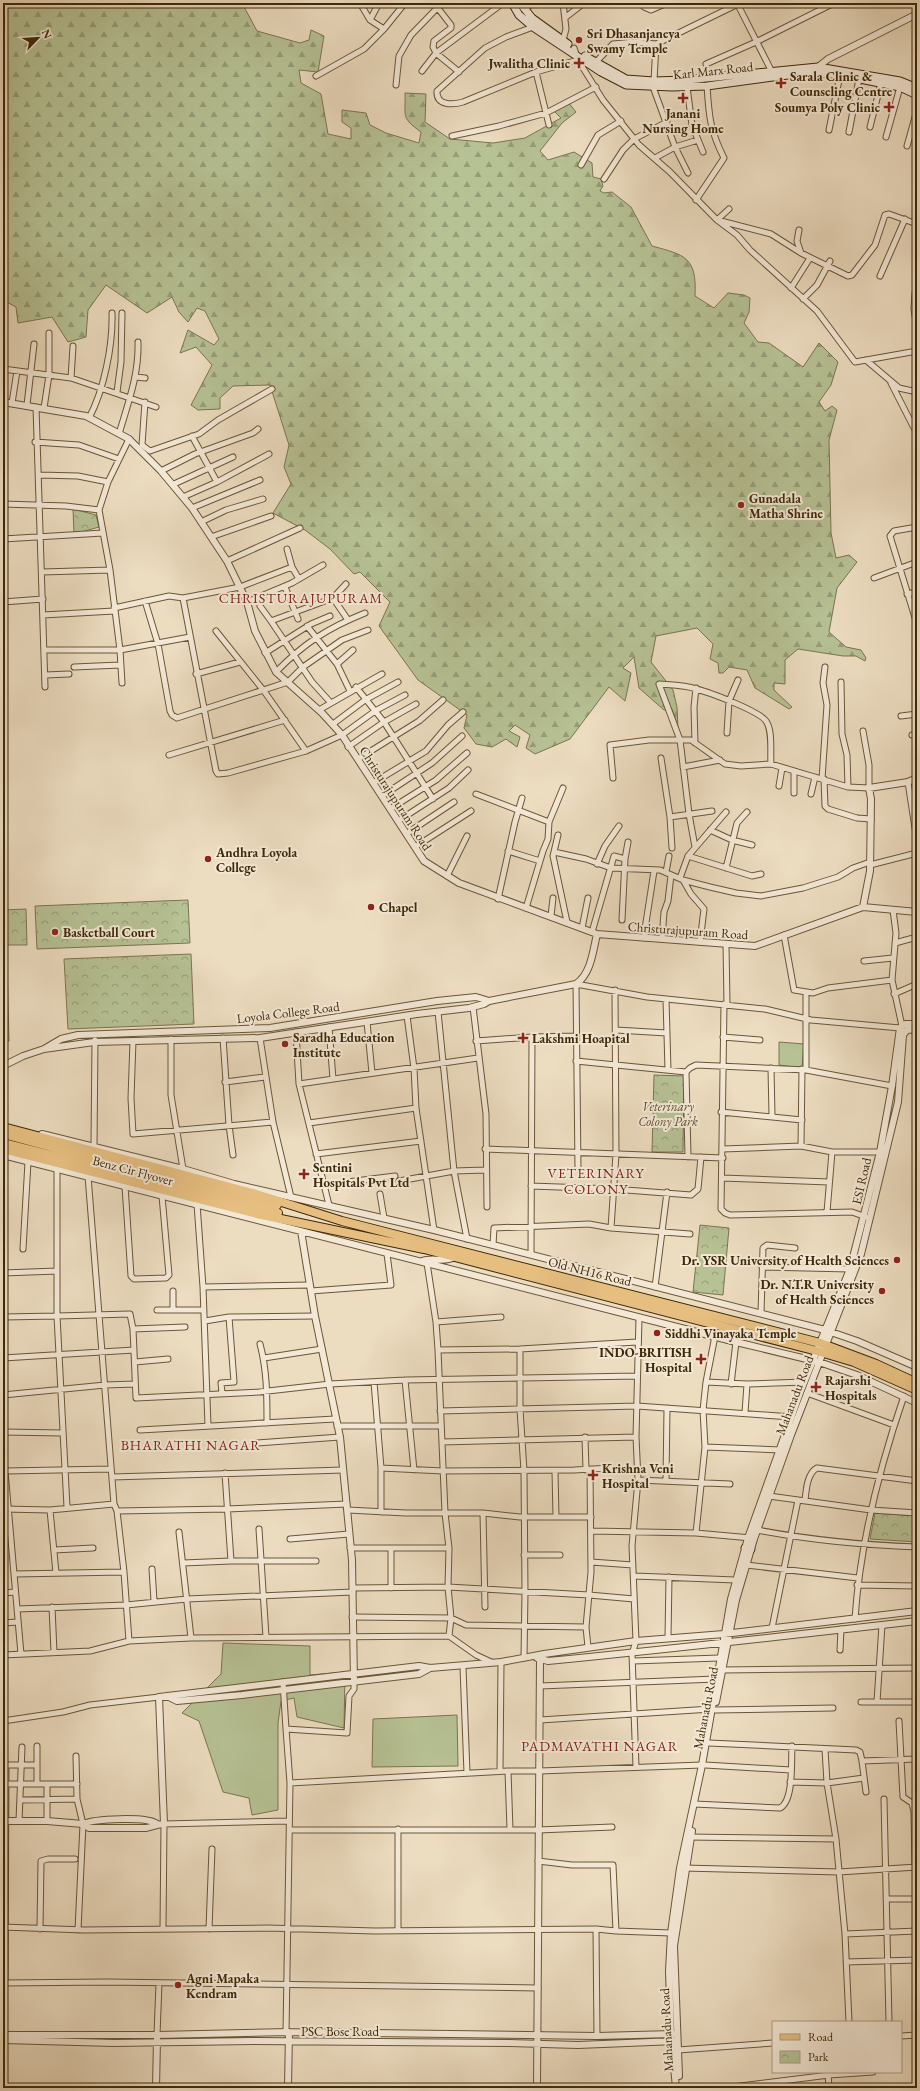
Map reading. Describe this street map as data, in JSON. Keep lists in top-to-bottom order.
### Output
{
  "streets": {
    "main road": ["Karl Marx Road", "Benz Cir Flyover", "Old NH16 Road"],
    "street": [
      "Christurajupuram Road",
      "Loyola College Road",
      "ESI Road",
      "Mahanadu Road",
      "PSC Bose Road"
    ]
  },
  "crossings": [
    ["Benz Cir Flyover", "Old NH16 Road"],
    ["ESI Road", "Old NH16 Road"],
    ["ESI Road", "Mahanadu Road"],
    ["Old NH16 Road", "Mahanadu Road"],
    ["Mahanadu Road", "PSC Bose Road"]
  ],
  "districts": [
    "CHRISTURAJUPURAM",
    "VETERINARY COLONY",
    "BHARATHI NAGAR",
    "PADMAVATHI NAGAR"
  ],
  "parks": ["Veterinary Colony Park"],
  "places": {
    "other": [
      "Sri Dhasanjaneya Swamy Temple",
      "Gunadala Matha Shrine",
      "Andhra Loyola College",
      "Chapel",
      "Basketball Court",
      "Saradha Education Institute",
      "Dr. YSR University of Health Sciences",
      "Dr. N.T.R University of Health Sciences",
      "Siddhi Vinayaka Temple",
      "Agni Mapaka Kendram"
    ],
    "health": [
      "Jwalitha Clinic",
      "Sarala Clinic & Counseling Centre",
      "Janani Nursing Home",
      "Soumya Poly Clinic",
      "Lakshmi Hoapital",
      "Sentini Hospitals Pvt Ltd",
      "INDO-BRITISH Hospital",
      "Rajarshi Hospitals",
      "Krishna Veni Hospital"
    ]
  },
  "legend": ["Road", "Park"],
  "north": "top right"
}
